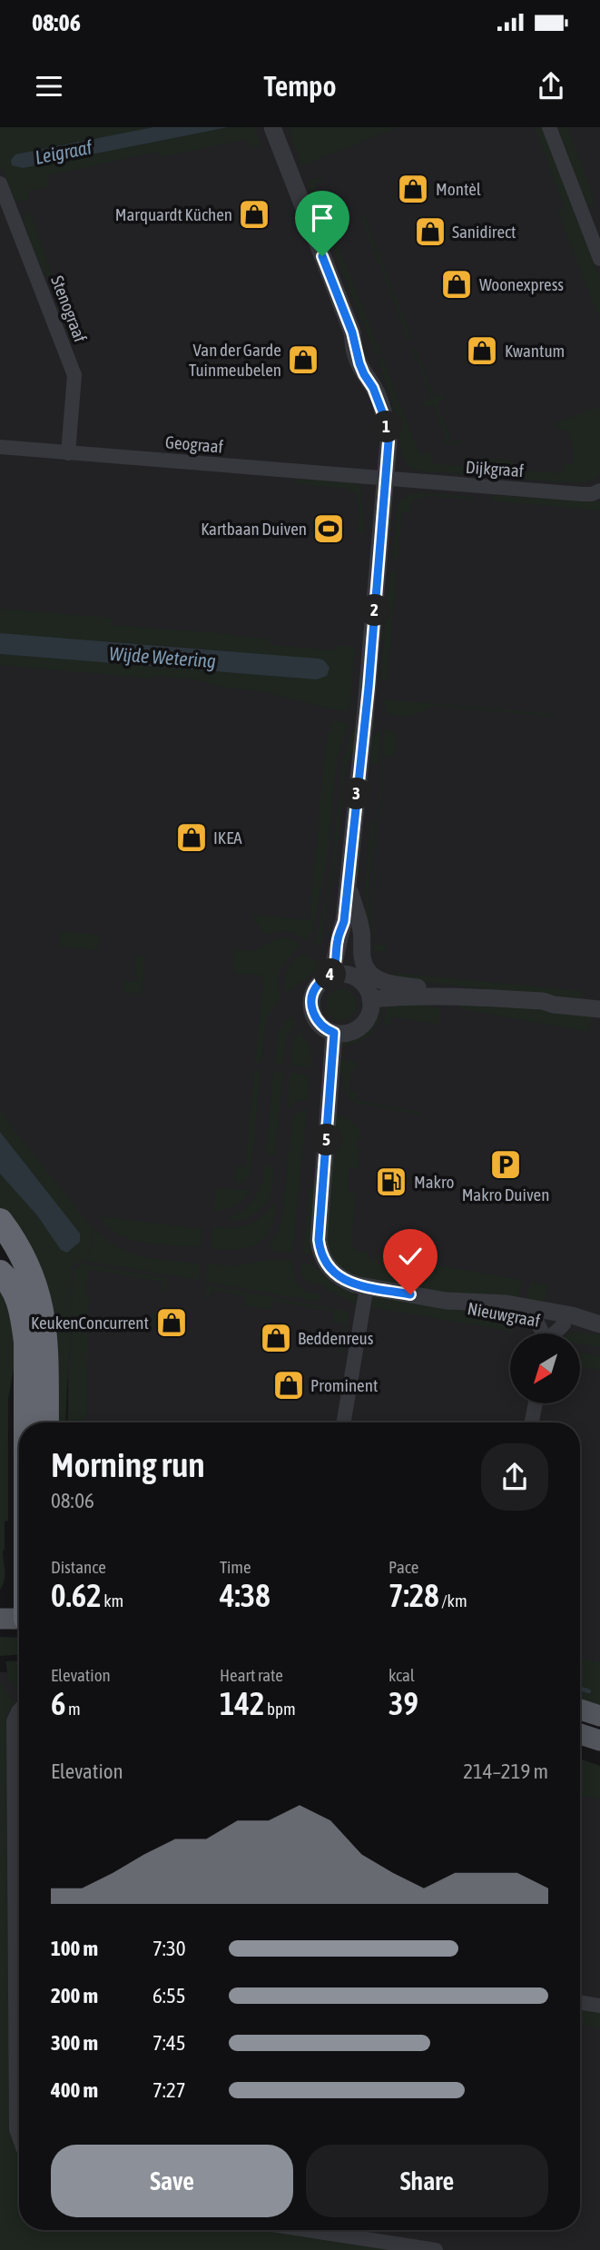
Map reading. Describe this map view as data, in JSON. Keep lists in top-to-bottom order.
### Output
{
  "streets": {
    "street": [
      "Stenograaf",
      "Geograaf",
      "Dijkgraaf",
      "Nieuwgraaf"
    ]
  },
  "crossings": [
    ["Stenograaf", "Geograaf"],
    ["Geograaf", "Dijkgraaf"]
  ],
  "water": ["Leigraaf", "Wijde Wetering"],
  "places": {
    "shop": [
      "Montèl",
      "Marquardt Küchen",
      "Sanidirect",
      "Woonexpress",
      "Kwantum",
      "Van der Garde Tuinmeubelen",
      "IKEA",
      "KeukenConcurrent",
      "Beddenreus",
      "Prominent"
    ],
    "sports": ["Kartbaan Duiven"],
    "parking": ["Makro Duiven"],
    "fuel station": ["Makro"]
  },
  "north": "bottom left",
  "page": {
    "status": "08:06",
    "header": "Tempo",
    "pins": [
      "1",
      "2",
      "3",
      "4",
      "5"
    ],
    "heading": ["Morning run", "08:06"],
    "stats": [
      ["Distance", "0.62 km"],
      ["Time", "4:38"],
      ["Pace", "7:28 /km"],
      ["Elevation", "6 m"],
      ["Heart rate", "142 bpm"],
      ["kcal", "39"]
    ],
    "chart": ["Elevation", "214–219 m"],
    "list": [
      {
        "name": "100 m",
        "note": "7:30"
      },
      {
        "name": "200 m",
        "note": "6:55"
      },
      {
        "name": "300 m",
        "note": "7:45"
      },
      {
        "name": "400 m",
        "note": "7:27"
      }
    ],
    "buttons": ["Save", "Share"]
  }
}
